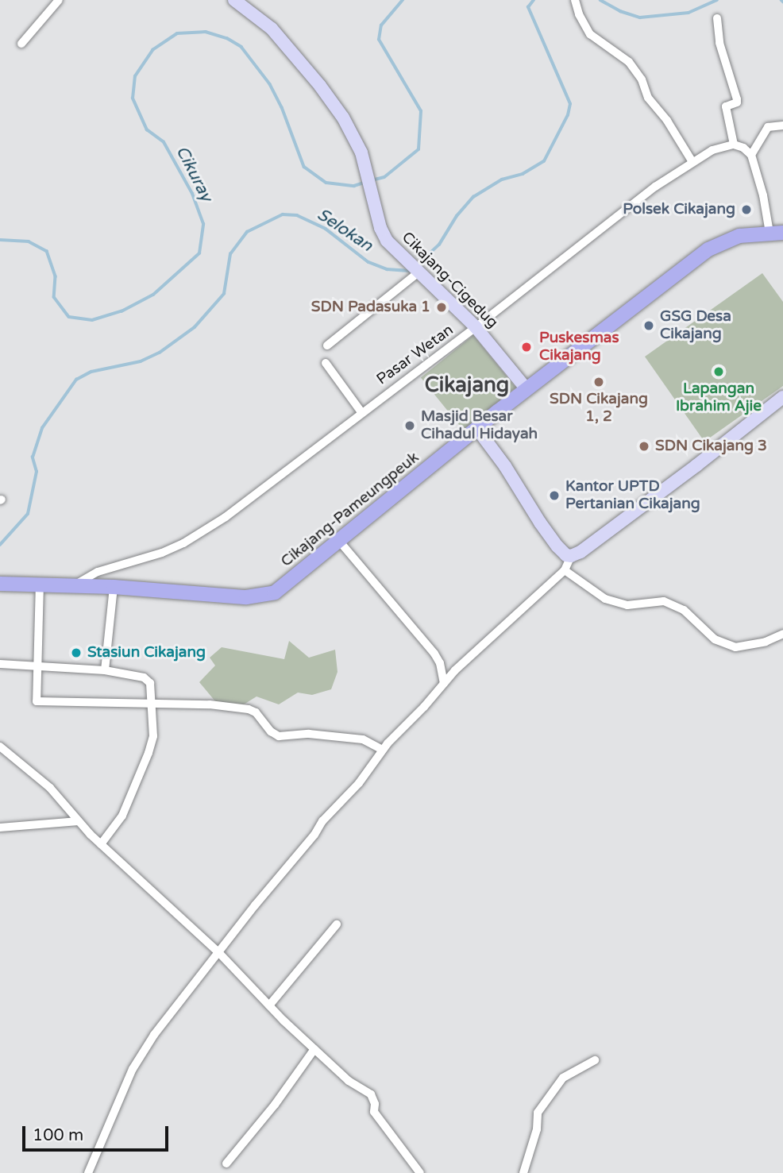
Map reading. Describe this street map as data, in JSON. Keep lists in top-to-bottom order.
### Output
{
  "streets": {
    "main road": ["Cikajang-Pameungpeuk"],
    "street": ["Cikajang-Cigedug", "Pasar Wetan"]
  },
  "crossings": [
    ["Cikajang-Cigedug", "Pasar Wetan"],
    ["Cikajang-Cigedug", "Cikajang-Pameungpeuk"],
    ["Pasar Wetan", "Cikajang-Pameungpeuk"]
  ],
  "districts": ["Cikajang"],
  "water": ["Cikuray", "Selokan"],
  "places": [
    "Polsek Cikajang",
    "SDN Padasuka 1",
    "GSG Desa Cikajang",
    "Puskesmas Cikajang",
    "Lapangan Ibrahim Ajie",
    "SDN Cikajang 1, 2",
    "Masjid Besar Cihadul Hidayah",
    "SDN Cikajang 3",
    "Kantor UPTD Pertanian Cikajang",
    "Stasiun Cikajang"
  ],
  "scale_bar": "100 m"
}
